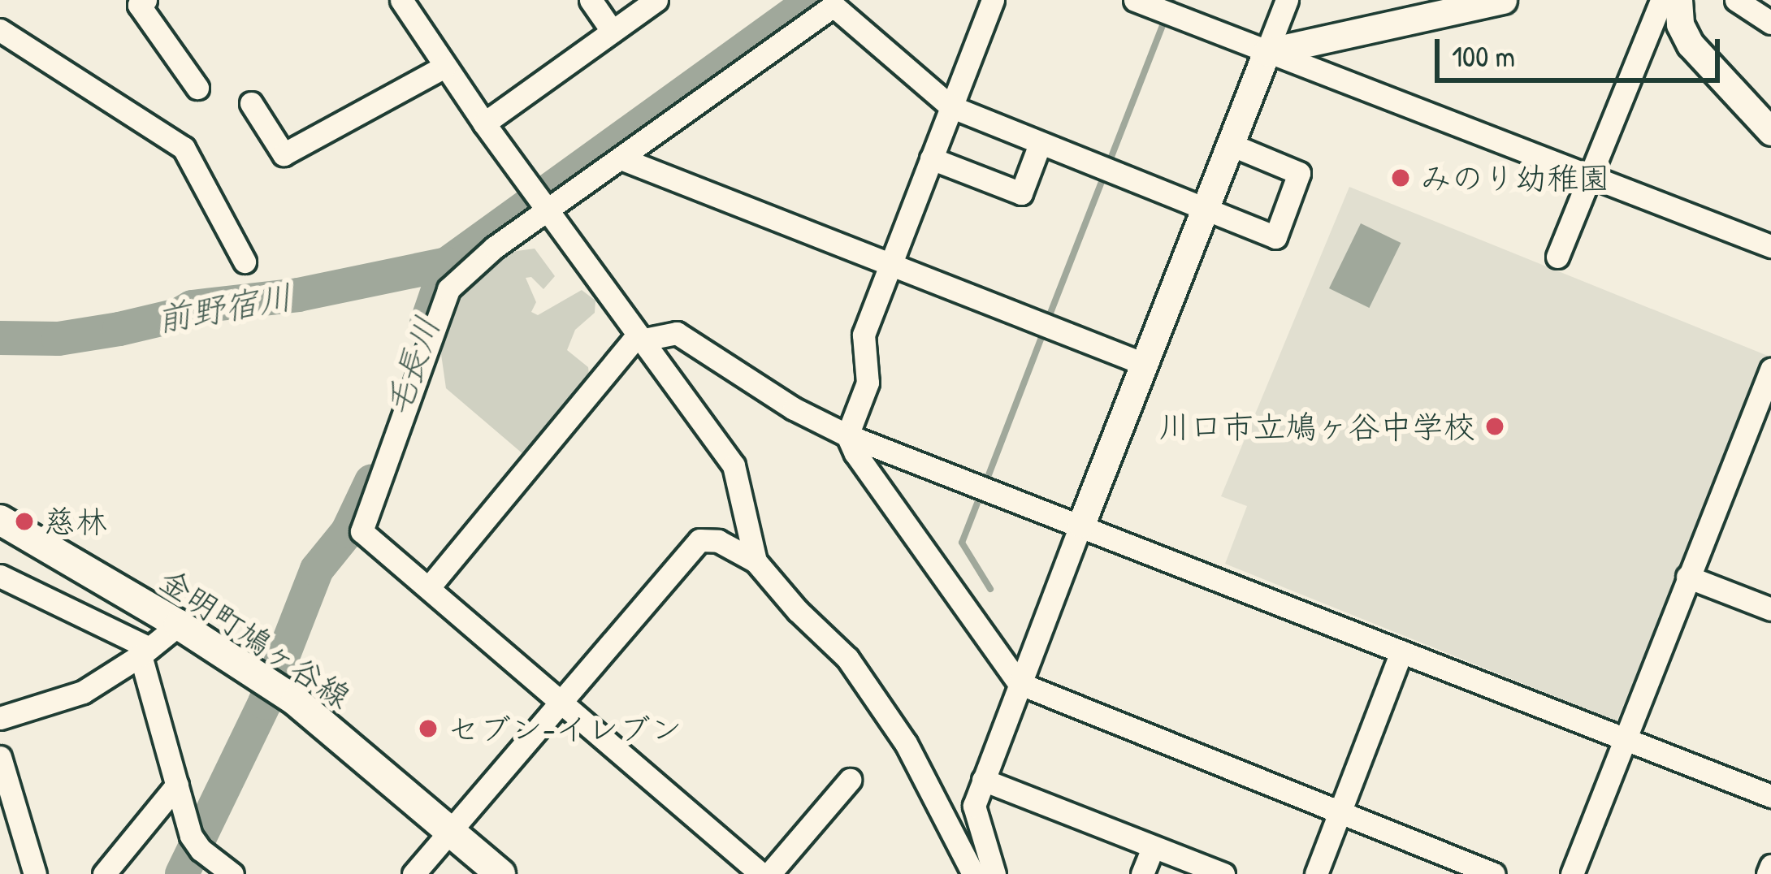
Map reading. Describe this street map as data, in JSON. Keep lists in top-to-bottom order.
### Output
{
  "streets": {
    "main road": ["金明町鳩ヶ谷線"]
  },
  "water": ["前野宿川", "毛長川"],
  "places": [
    "みのり幼稚園",
    "川口市立鳩ヶ谷中学校",
    "慈林",
    "セブン-イレブン"
  ],
  "scale_bar": "100 m"
}
